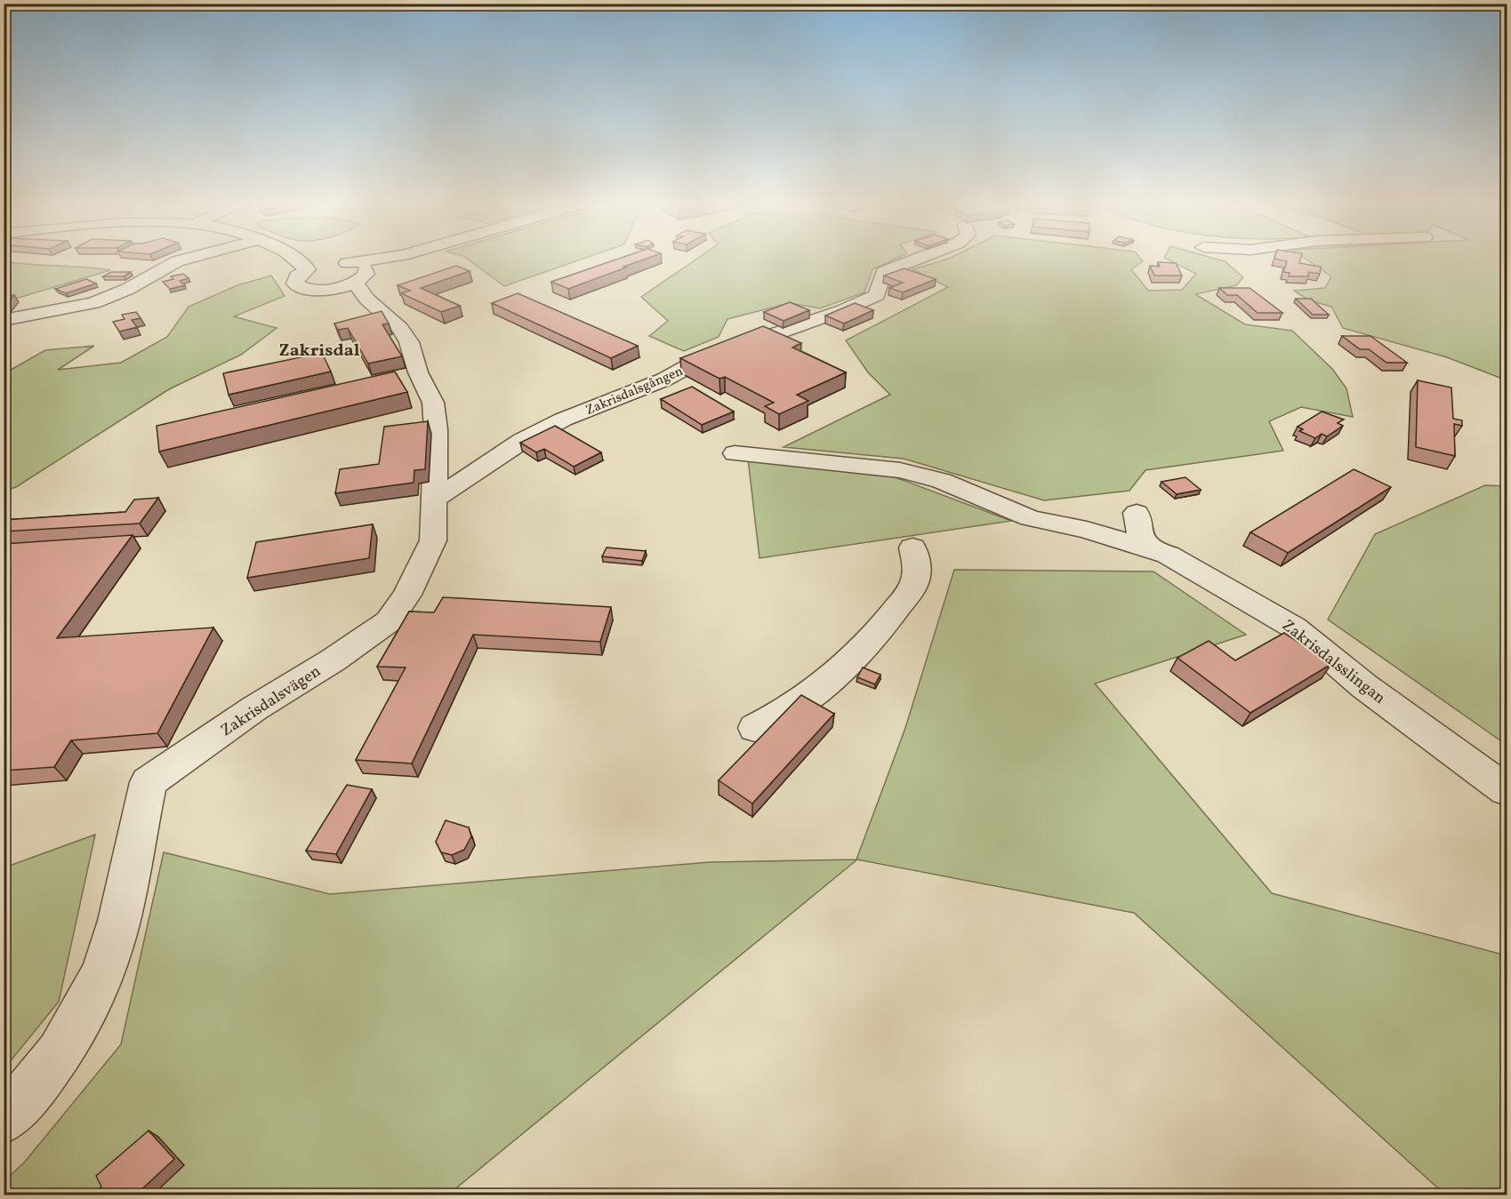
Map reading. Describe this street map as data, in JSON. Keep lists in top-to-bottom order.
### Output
{
  "streets": {
    "street": ["Zakrisdalsgången", "Zakrisdalsslingan", "Zakrisdalsvägen"]
  },
  "crossings": [
    ["Zakrisdalsgången", "Zakrisdalsvägen"]
  ],
  "districts": ["Zakrisdal"]
}
